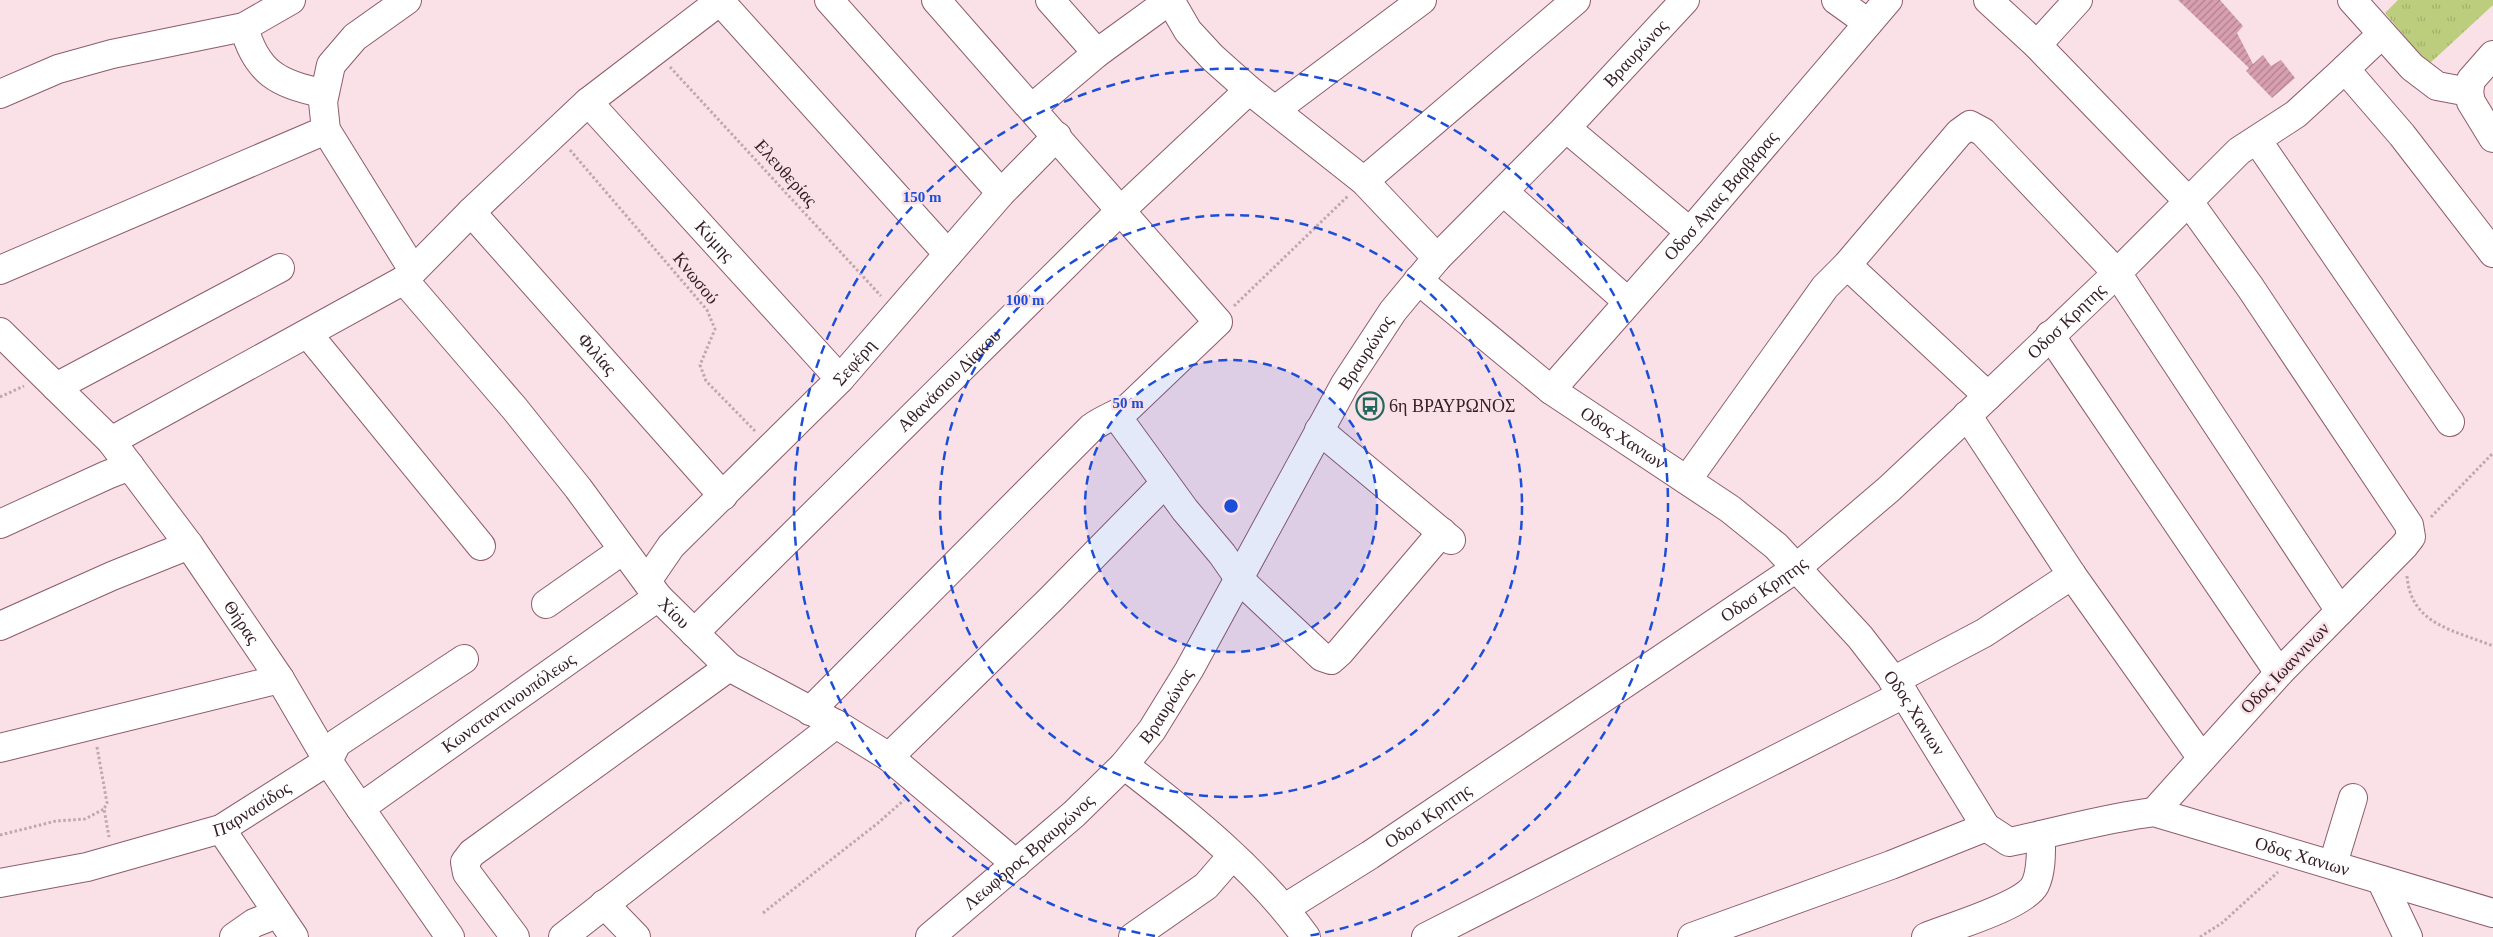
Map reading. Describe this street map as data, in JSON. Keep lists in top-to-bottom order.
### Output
{
  "streets": {
    "street": [
      "Βραυρώνος",
      "Οδοσ Αγιας Βαρβαρας",
      "Κύμης",
      "Οδοσ Κρητης",
      "Φιλίας",
      "Σεφέρη",
      "Αθανάσιου Δίακου",
      "Οδος Χανιων",
      "Χίου",
      "Θήρας",
      "Οδος Ιωαννινων",
      "Κωνσταντινουπόλεως",
      "Παρνασίδος",
      "Λεωφόρος Βραυρώνος"
    ],
    "path": ["Ελευθερίας", "Κνωσού"]
  },
  "crossings": [
    ["Βραυρώνος", "Οδος Χανιων"],
    ["Βραυρώνος", "Λεωφόρος Βραυρώνος"],
    ["Ελευθερίας", "Σεφέρη"],
    ["Οδοσ Αγιας Βαρβαρας", "Οδος Χανιων"],
    ["Κύμης", "Σεφέρη"],
    ["Κνωσού", "Σεφέρη"],
    ["Οδοσ Κρητης", "Οδος Χανιων"],
    ["Φιλίας", "Σεφέρη"],
    ["Σεφέρη", "Χίου"],
    ["Σεφέρη", "Κωνσταντινουπόλεως"],
    ["Αθανάσιου Δίακου", "Χίου"],
    ["Οδος Χανιων", "Οδος Ιωαννινων"],
    ["Χίου", "Κωνσταντινουπόλεως"],
    ["Χίου", "Λεωφόρος Βραυρώνος"],
    ["Θήρας", "Κωνσταντινουπόλεως"],
    ["Θήρας", "Παρνασίδος"]
  ],
  "places": {
    "bus stop": ["6η ΒΡΑΥΡΩΝΟΣ"]
  },
  "rings": ["150 m", "100 m", "50 m"]
}
